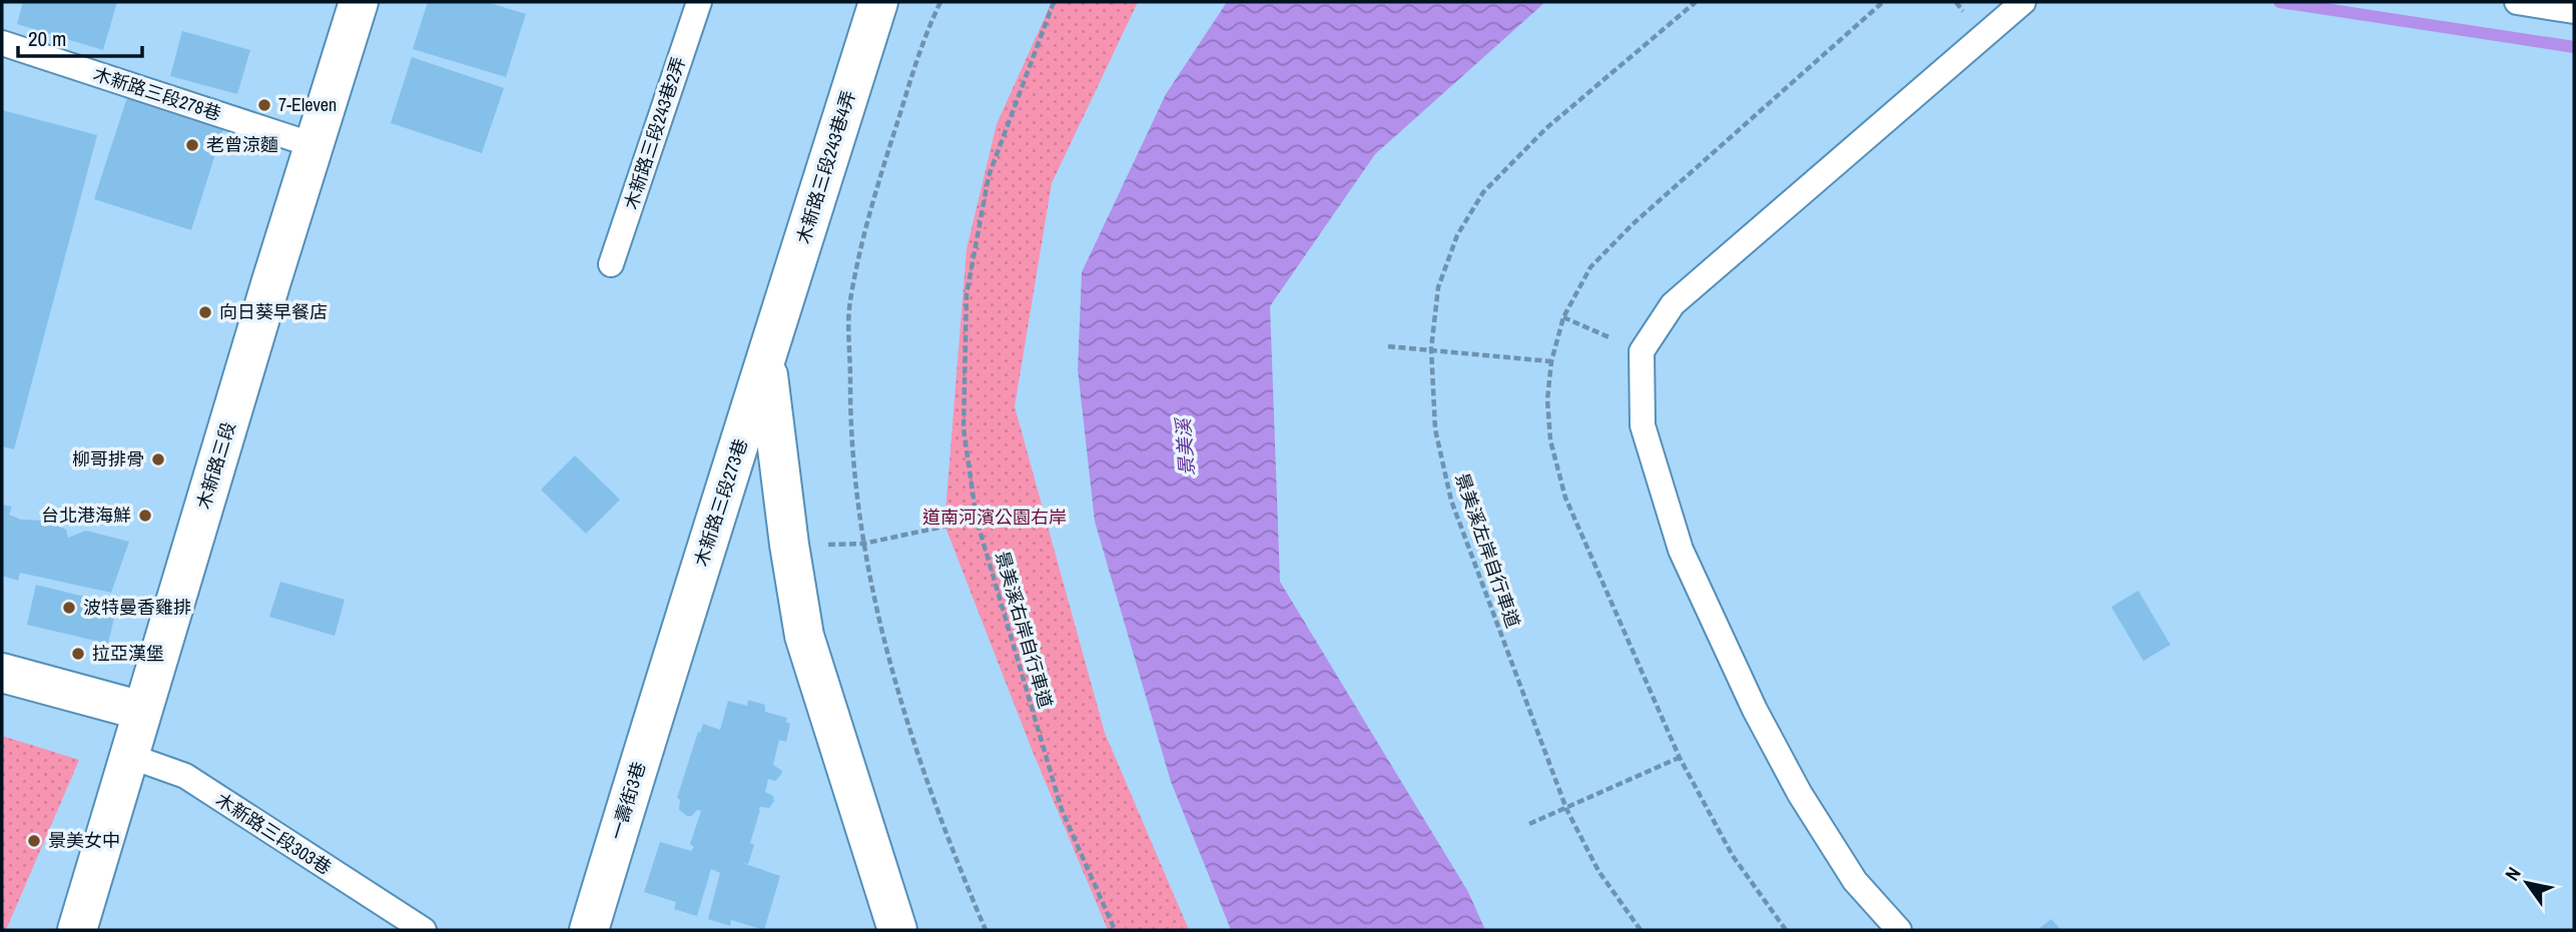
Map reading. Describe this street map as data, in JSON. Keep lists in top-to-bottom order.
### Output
{
  "streets": {
    "street": [
      "木新路三段243巷4弄",
      "木新路三段",
      "木新路三段273巷",
      "一壽街3巷"
    ],
    "lane": ["木新路三段278巷", "木新路三段243巷2弄", "木新路三段303巷"],
    "path": ["景美溪左岸自行車道", "景美溪右岸自行車道"]
  },
  "crossings": [
    ["木新路三段278巷", "木新路三段"],
    ["木新路三段243巷4弄", "木新路三段273巷"],
    ["木新路三段", "木新路三段303巷"],
    ["木新路三段273巷", "一壽街3巷"]
  ],
  "water": ["景美溪"],
  "parks": ["道南河濱公園右岸"],
  "places": [
    "7-Eleven",
    "老曾涼麵",
    "向日葵早餐店",
    "柳哥排骨",
    "台北港海鮮",
    "波特曼香雞排",
    "拉亞漢堡",
    "景美女中"
  ],
  "scale_bar": "20 m",
  "north": "top left"
}
